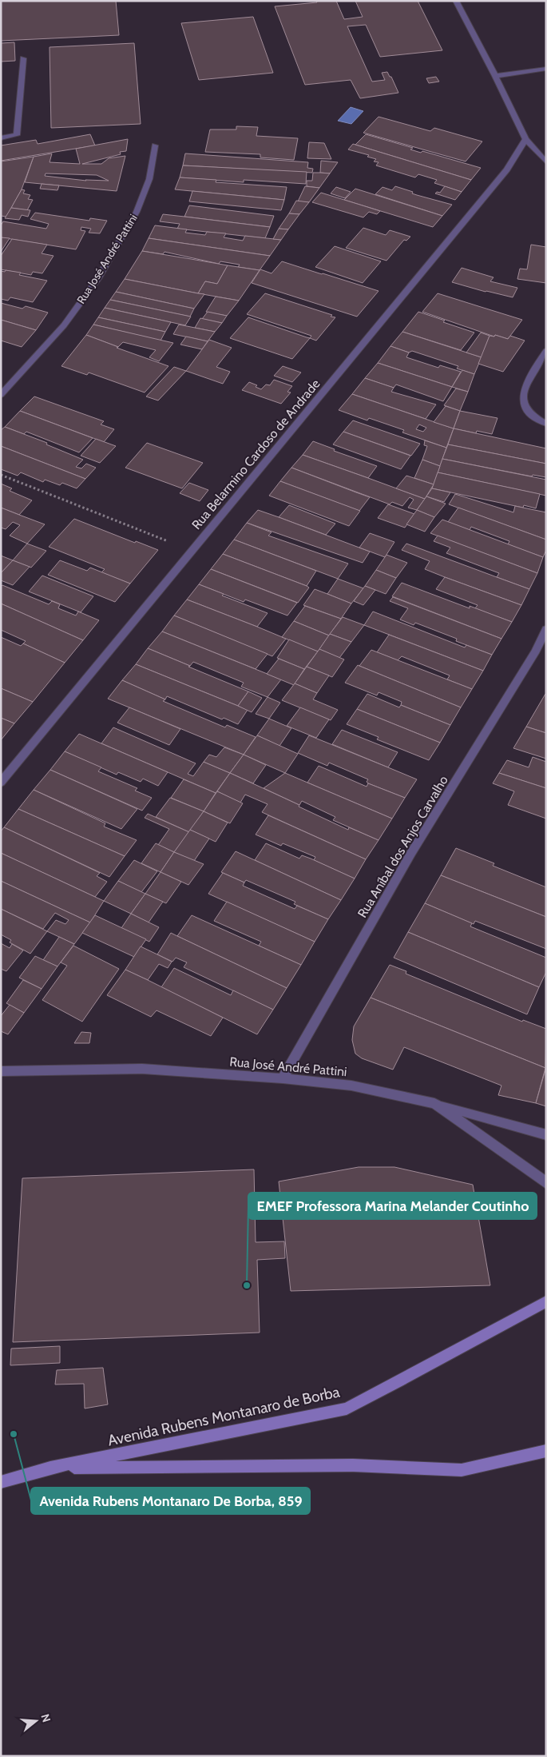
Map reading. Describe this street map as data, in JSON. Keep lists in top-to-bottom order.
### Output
{
  "streets": {
    "street": [
      "Rua José André Pattini",
      "Rua Belarmino Cardoso de Andrade",
      "Rua Aníbal dos Anjos Carvalho",
      "Avenida Rubens Montanaro de Borba"
    ]
  },
  "crossings": [
    ["Rua José André Pattini", "Rua Aníbal dos Anjos Carvalho"]
  ],
  "places": ["EMEF Professora Marina Melander Coutinho", "Avenida Rubens Montanaro De Borba, 859"],
  "north": "right"
}
